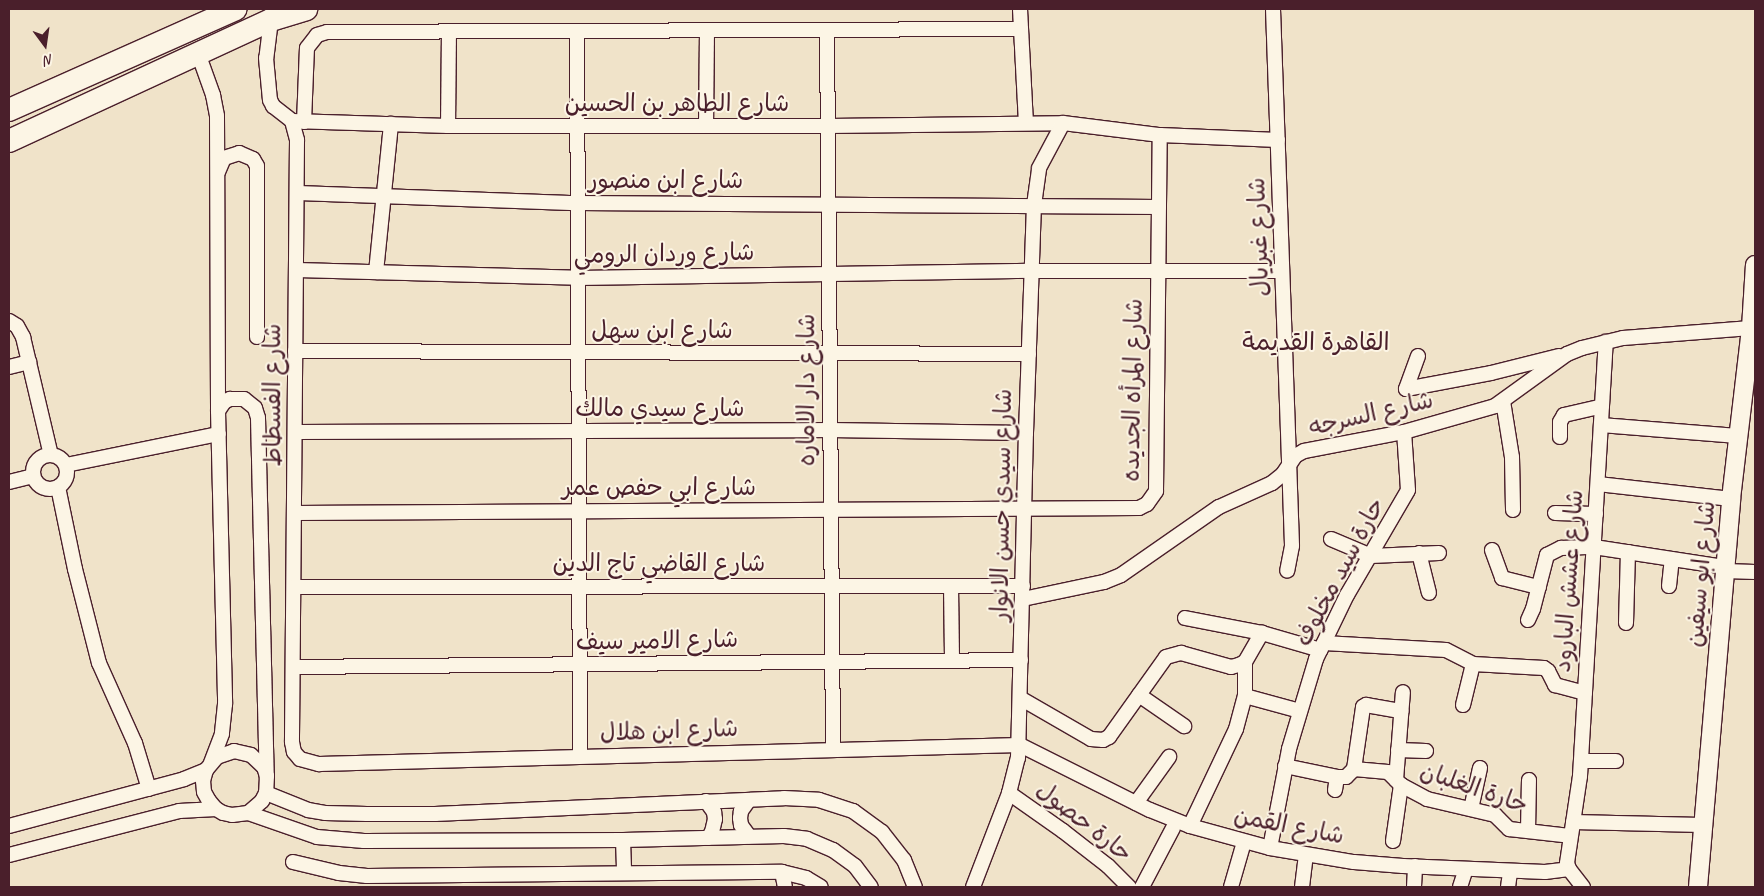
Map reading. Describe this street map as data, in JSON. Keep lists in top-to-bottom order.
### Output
{
  "streets": {
    "street": [
      "شارع الطاهر بن الحسين",
      "شارع ابن منصور",
      "شارع غبريال",
      "شارع وردان الرومي",
      "شارع ابن سهل",
      "شارع دار الاماره",
      "شارع المرأه الجديده",
      "شارع الفسطاط",
      "شارع سيدي مالك",
      "شارع السرجه",
      "شارع ابي حفص عمر",
      "شارع سيدي حسن الانوار",
      "شارع القاضي تاج الدين",
      "حارة سيد مخلوف",
      "شارع ابو سيفين",
      "شارع عشش البارود",
      "شارع الامير سيف",
      "شارع ابن هلال",
      "حارة الغلبان",
      "حارة حصول",
      "شارع القمن"
    ]
  },
  "crossings": [
    ["شارع الطاهر بن الحسين", "شارع غبريال"],
    ["شارع الطاهر بن الحسين", "شارع دار الاماره"],
    ["شارع الطاهر بن الحسين", "شارع الفسطاط"],
    ["شارع الطاهر بن الحسين", "شارع سيدي حسن الانوار"],
    ["شارع ابن منصور", "شارع دار الاماره"],
    ["شارع ابن منصور", "شارع الفسطاط"],
    ["شارع ابن منصور", "شارع سيدي حسن الانوار"],
    ["شارع غبريال", "شارع المرأه الجديده"],
    ["شارع غبريال", "شارع السرجه"],
    ["شارع وردان الرومي", "شارع دار الاماره"],
    ["شارع وردان الرومي", "شارع المرأه الجديده"],
    ["شارع وردان الرومي", "شارع الفسطاط"],
    ["شارع وردان الرومي", "شارع سيدي حسن الانوار"],
    ["شارع ابن سهل", "شارع دار الاماره"],
    ["شارع ابن سهل", "شارع الفسطاط"],
    ["شارع ابن سهل", "شارع سيدي حسن الانوار"],
    ["شارع دار الاماره", "شارع سيدي مالك"],
    ["شارع دار الاماره", "شارع ابي حفص عمر"],
    ["شارع دار الاماره", "شارع القاضي تاج الدين"],
    ["شارع دار الاماره", "شارع الامير سيف"],
    ["شارع دار الاماره", "شارع ابن هلال"],
    ["شارع المرأه الجديده", "شارع ابي حفص عمر"],
    ["شارع المرأه الجديده", "شارع سيدي حسن الانوار"],
    ["شارع الفسطاط", "شارع سيدي مالك"],
    ["شارع الفسطاط", "شارع ابي حفص عمر"],
    ["شارع الفسطاط", "شارع القاضي تاج الدين"],
    ["شارع الفسطاط", "شارع الامير سيف"],
    ["شارع الفسطاط", "شارع ابن هلال"],
    ["شارع سيدي مالك", "شارع سيدي حسن الانوار"],
    ["شارع السرجه", "شارع سيدي حسن الانوار"],
    ["شارع السرجه", "شارع القاضي تاج الدين"],
    ["شارع السرجه", "حارة سيد مخلوف"],
    ["شارع السرجه", "شارع ابو سيفين"],
    ["شارع السرجه", "شارع عشش البارود"],
    ["شارع ابي حفص عمر", "شارع سيدي حسن الانوار"],
    ["شارع سيدي حسن الانوار", "شارع القاضي تاج الدين"],
    ["شارع سيدي حسن الانوار", "شارع الامير سيف"],
    ["شارع سيدي حسن الانوار", "شارع ابن هلال"],
    ["شارع سيدي حسن الانوار", "حارة حصول"],
    ["شارع سيدي حسن الانوار", "شارع القمن"],
    ["حارة سيد مخلوف", "شارع القمن"],
    ["شارع ابو سيفين", "حارة الغلبان"],
    ["شارع عشش البارود", "حارة الغلبان"],
    ["شارع عشش البارود", "شارع القمن"],
    ["شارع ابن هلال", "شارع القمن"]
  ],
  "districts": ["القاهرة القديمة"],
  "north": "bottom"
}
